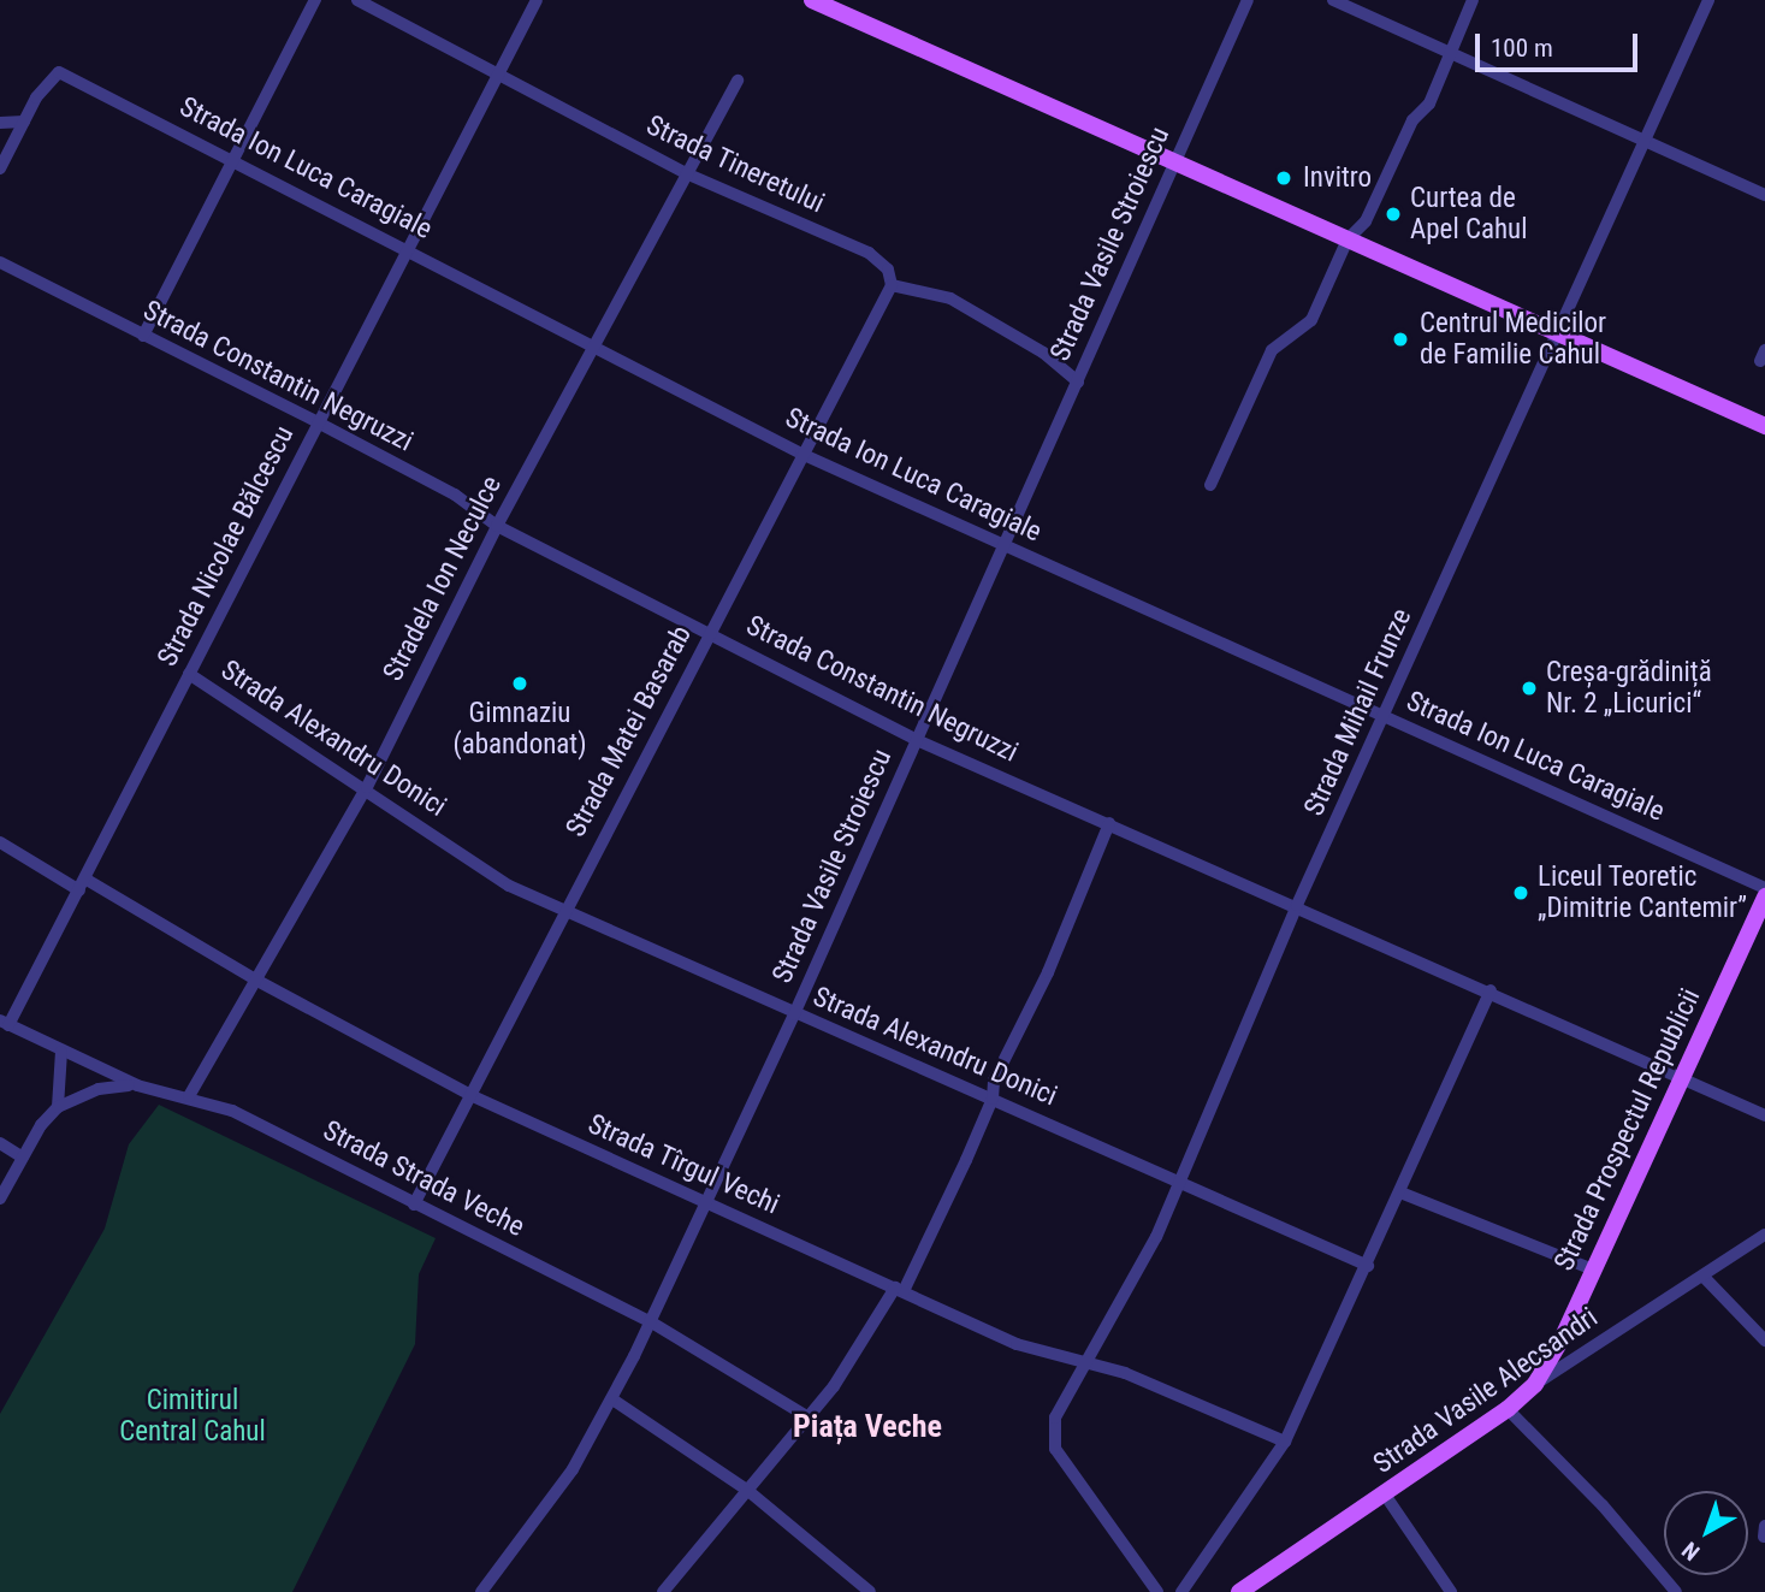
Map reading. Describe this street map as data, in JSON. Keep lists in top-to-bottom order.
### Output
{
  "streets": {
    "main road": ["Strada Prospectul Republicii", "Strada Vasile Alecsandri"],
    "street": [
      "Strada Tineretului",
      "Strada Ion Luca Caragiale",
      "Strada Vasile Stroiescu",
      "Strada Constantin Negruzzi",
      "Strada Nicolae Bălcescu",
      "Stradela Ion Neculce",
      "Strada Mihail Frunze",
      "Strada Matei Basarab",
      "Strada Alexandru Donici",
      "Strada Tîrgul Vechi",
      "Strada Strada Veche"
    ]
  },
  "crossings": [
    ["Strada Tineretului", "Strada Nicolae Bălcescu"],
    ["Strada Tineretului", "Stradela Ion Neculce"],
    ["Strada Tineretului", "Strada Matei Basarab"],
    ["Strada Ion Luca Caragiale", "Strada Vasile Stroiescu"],
    ["Strada Ion Luca Caragiale", "Strada Nicolae Bălcescu"],
    ["Strada Ion Luca Caragiale", "Stradela Ion Neculce"],
    ["Strada Ion Luca Caragiale", "Strada Mihail Frunze"],
    ["Strada Ion Luca Caragiale", "Strada Matei Basarab"],
    ["Strada Vasile Stroiescu", "Strada Constantin Negruzzi"],
    ["Strada Vasile Stroiescu", "Strada Alexandru Donici"],
    ["Strada Vasile Stroiescu", "Strada Tîrgul Vechi"],
    ["Strada Vasile Stroiescu", "Strada Strada Veche"],
    ["Strada Constantin Negruzzi", "Strada Nicolae Bălcescu"],
    ["Strada Constantin Negruzzi", "Stradela Ion Neculce"],
    ["Strada Constantin Negruzzi", "Strada Mihail Frunze"],
    ["Strada Constantin Negruzzi", "Strada Matei Basarab"],
    ["Strada Constantin Negruzzi", "Strada Prospectul Republicii"],
    ["Strada Nicolae Bălcescu", "Strada Alexandru Donici"],
    ["Strada Nicolae Bălcescu", "Strada Tîrgul Vechi"],
    ["Strada Nicolae Bălcescu", "Strada Strada Veche"],
    ["Stradela Ion Neculce", "Strada Alexandru Donici"],
    ["Stradela Ion Neculce", "Strada Tîrgul Vechi"],
    ["Stradela Ion Neculce", "Strada Strada Veche"],
    ["Strada Mihail Frunze", "Strada Alexandru Donici"],
    ["Strada Mihail Frunze", "Strada Tîrgul Vechi"],
    ["Strada Matei Basarab", "Strada Alexandru Donici"],
    ["Strada Matei Basarab", "Strada Tîrgul Vechi"],
    ["Strada Matei Basarab", "Strada Strada Veche"],
    ["Strada Prospectul Republicii", "Strada Vasile Alecsandri"]
  ],
  "districts": ["Piața Veche"],
  "parks": ["Cimitirul Central Cahul"],
  "places": [
    "Invitro",
    "Curtea de Apel Cahul",
    "Centrul Medicilor de Familie Cahul",
    "Gimnaziu (abandonat)",
    "Creșa-grădiniță Nr. 2 „Licurici“",
    "Liceul Teoretic „Dimitrie Cantemir”"
  ],
  "scale_bar": "100 m",
  "north": "bottom left"
}
